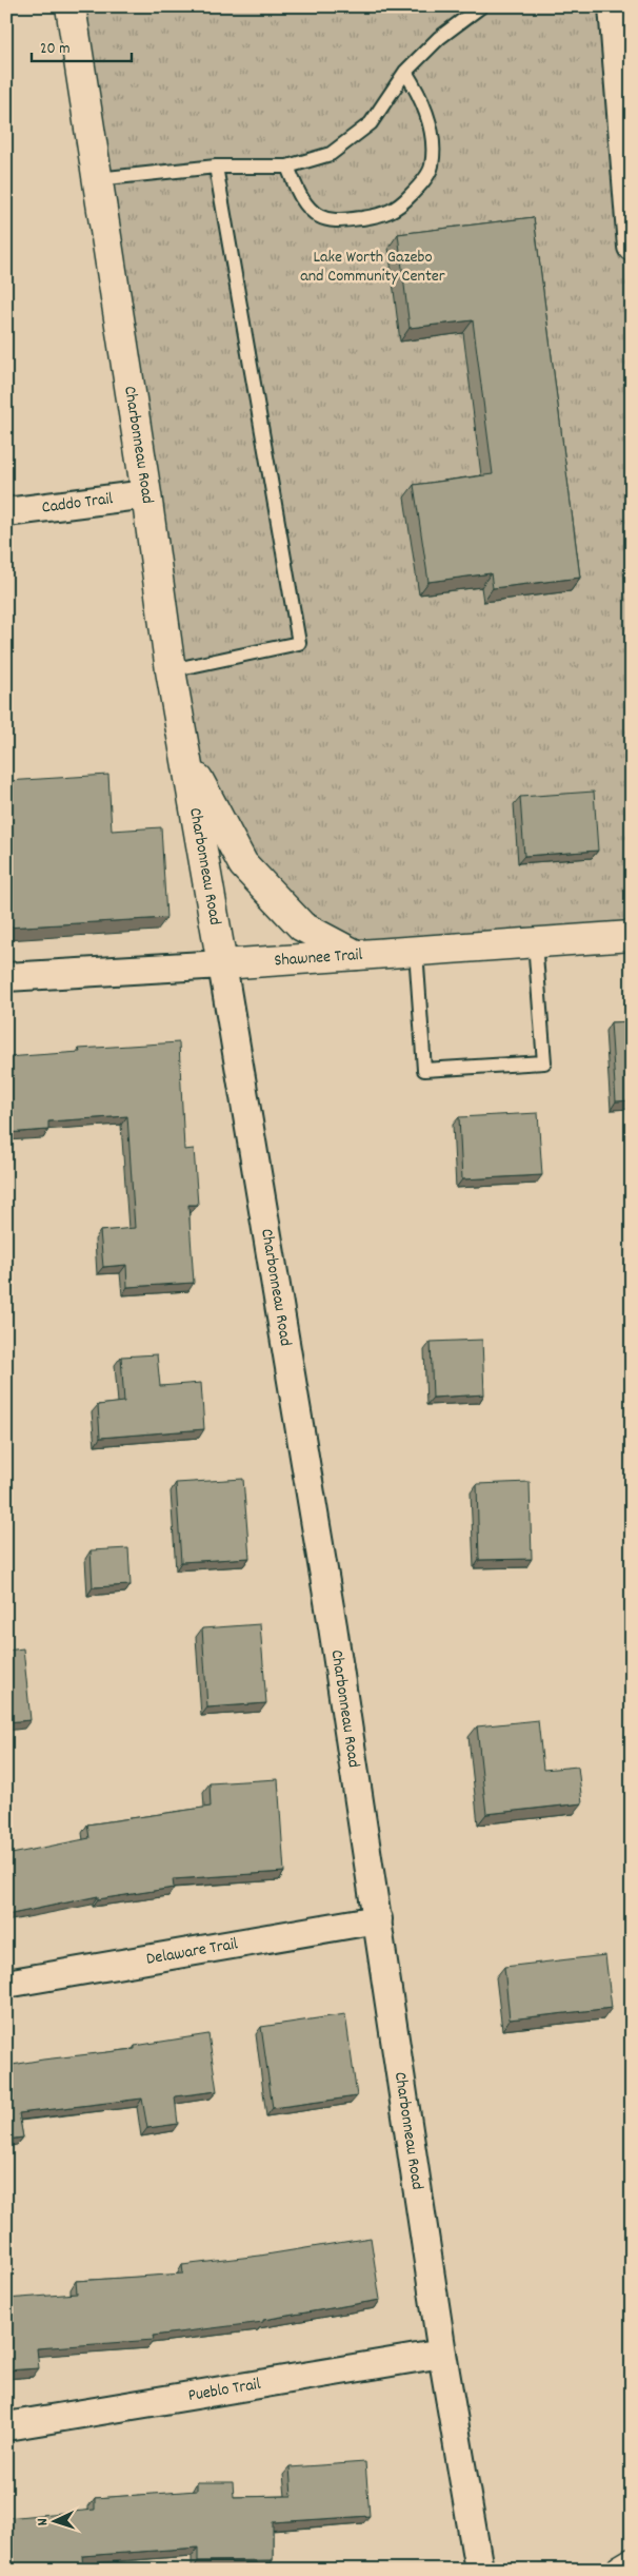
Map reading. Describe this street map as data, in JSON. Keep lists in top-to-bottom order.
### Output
{
  "streets": {
    "street": [
      "Charbonneau Road",
      "Caddo Trail",
      "Shawnee Trail",
      "Delaware Trail",
      "Pueblo Trail"
    ]
  },
  "crossings": [
    ["Charbonneau Road", "Caddo Trail"],
    ["Charbonneau Road", "Shawnee Trail"],
    ["Charbonneau Road", "Delaware Trail"],
    ["Charbonneau Road", "Pueblo Trail"]
  ],
  "parks": ["Lake Worth Gazebo and Community Center"],
  "scale_bar": "20 m",
  "north": "left"
}
